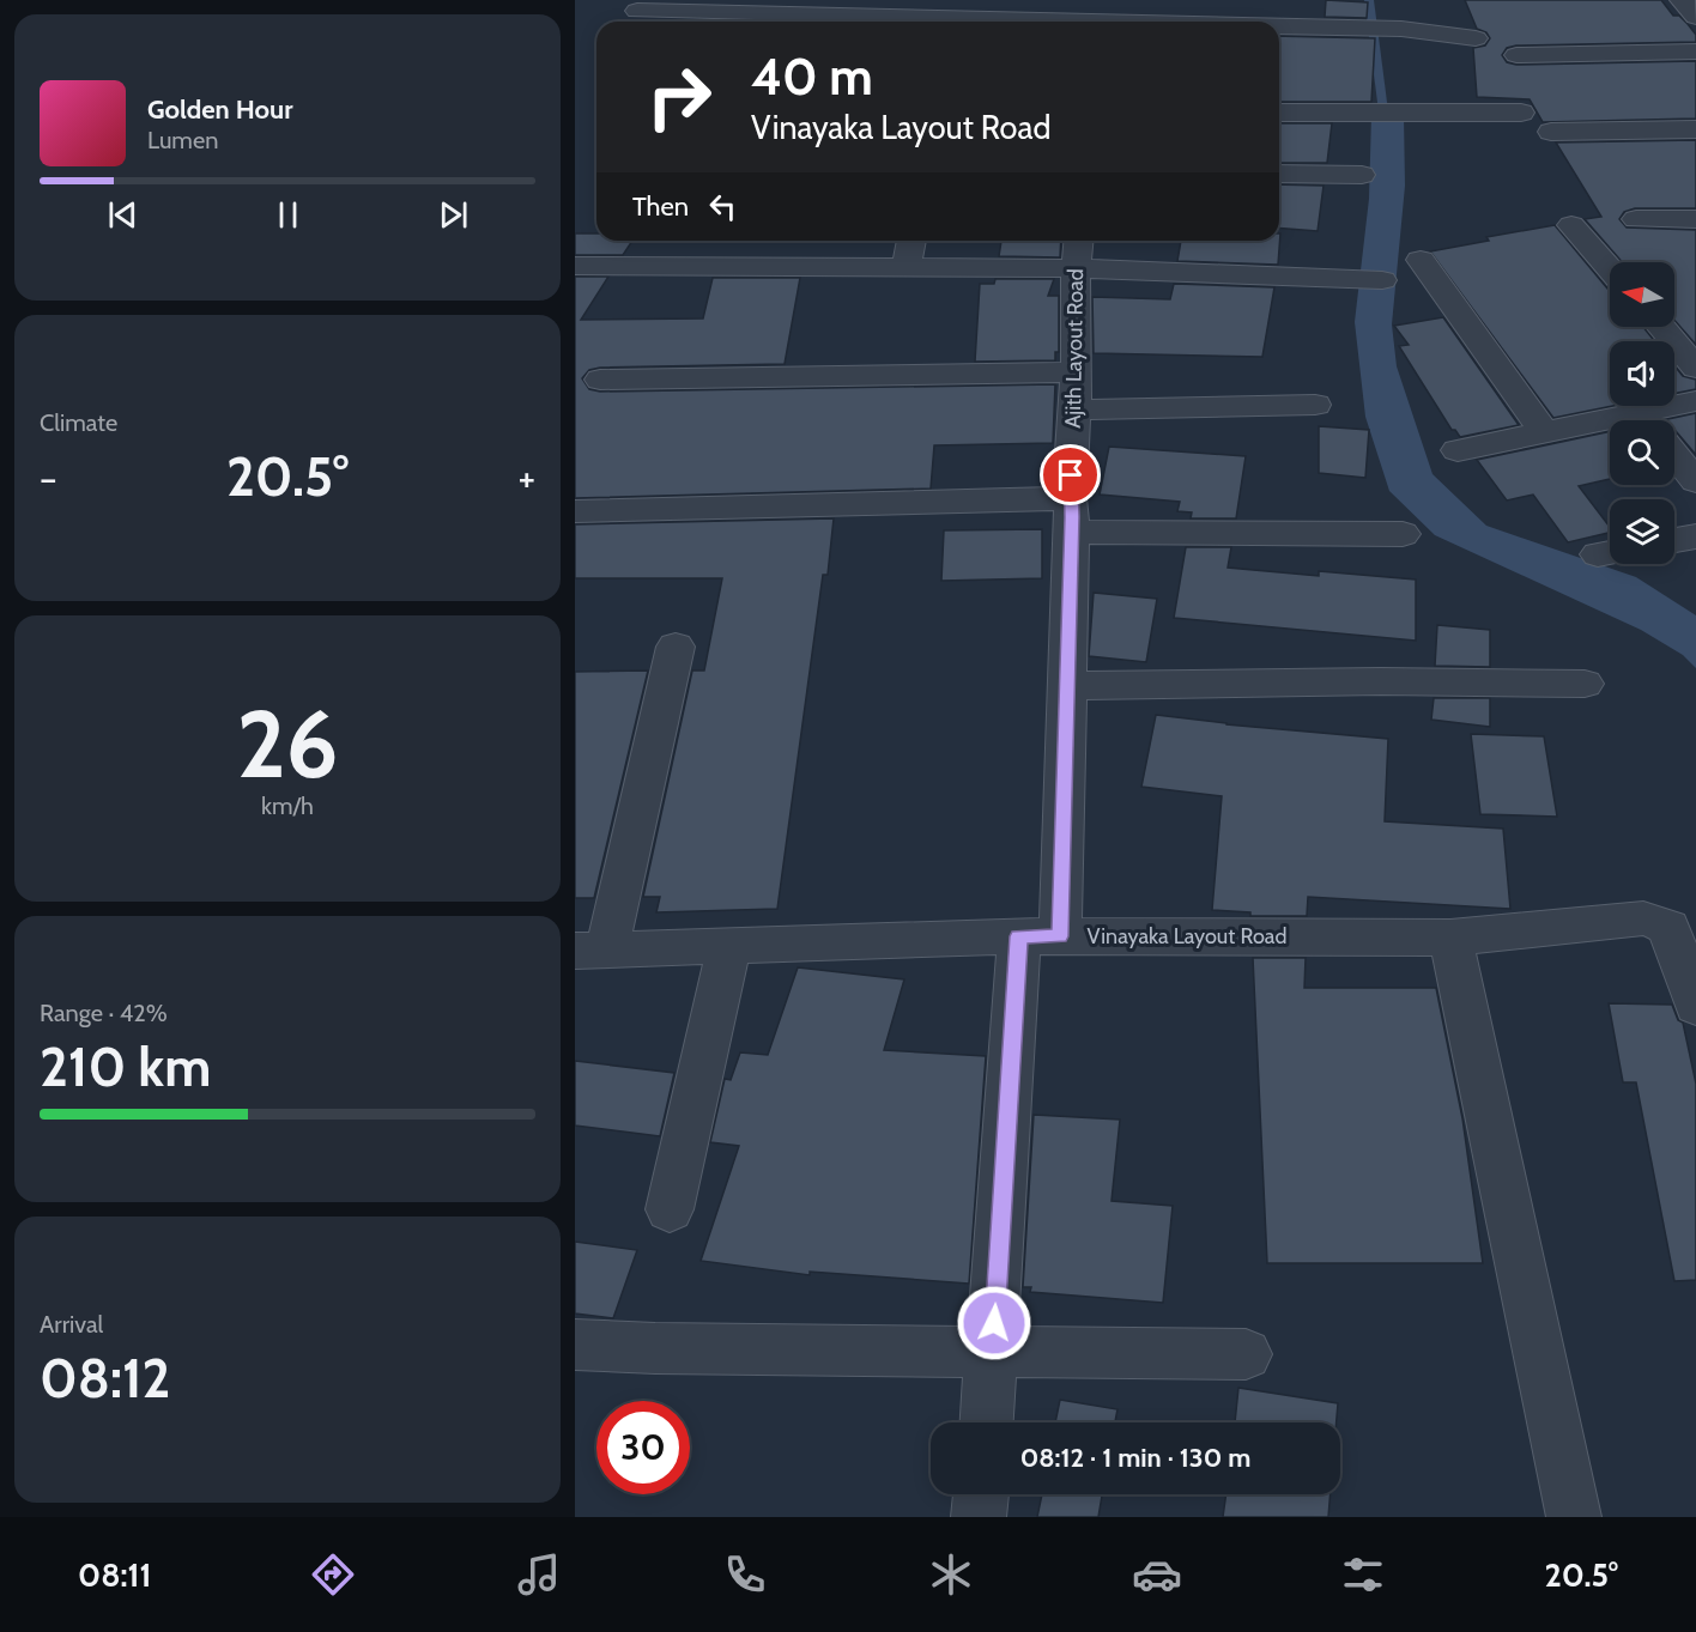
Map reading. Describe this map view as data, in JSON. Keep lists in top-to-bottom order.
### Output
{
  "streets": {
    "street": ["Ajith Layout Road", "Vinayaka Layout Road"]
  },
  "crossings": [
    ["Ajith Layout Road", "Vinayaka Layout Road"]
  ],
  "north": "left",
  "page": {
    "turn": ["40 m", "Vinayaka Layout Road"],
    "song": ["Golden Hour", "Lumen"],
    "then": "Then",
    "tile": [
      "Climate",
      ["26", "km/h"],
      ["Range · 42%", "210 km"],
      ["Arrival", "08:12"]
    ],
    "heat": ["−", "20.5°", "+"],
    "limit": "30",
    "trip": "08:12 · 1 min · 130 m",
    "tabs": ["08:11", "20.5°"]
  }
}
